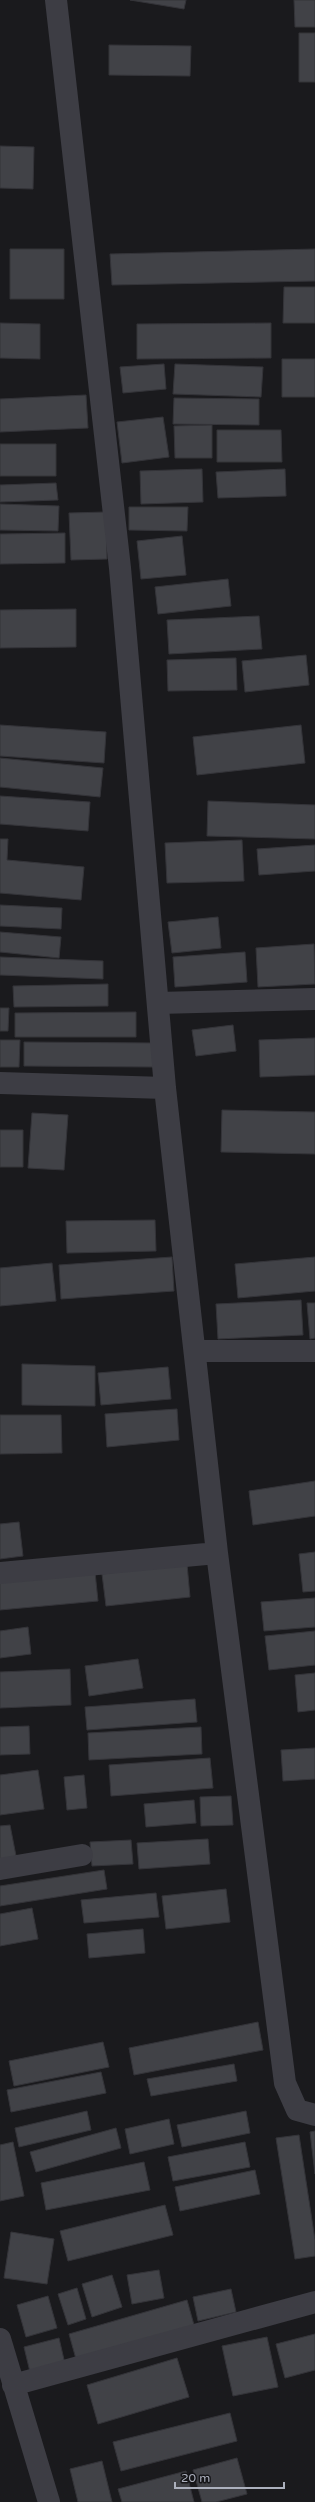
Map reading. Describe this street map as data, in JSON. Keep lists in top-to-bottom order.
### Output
{
  "scale_bar": "20 m"
}
